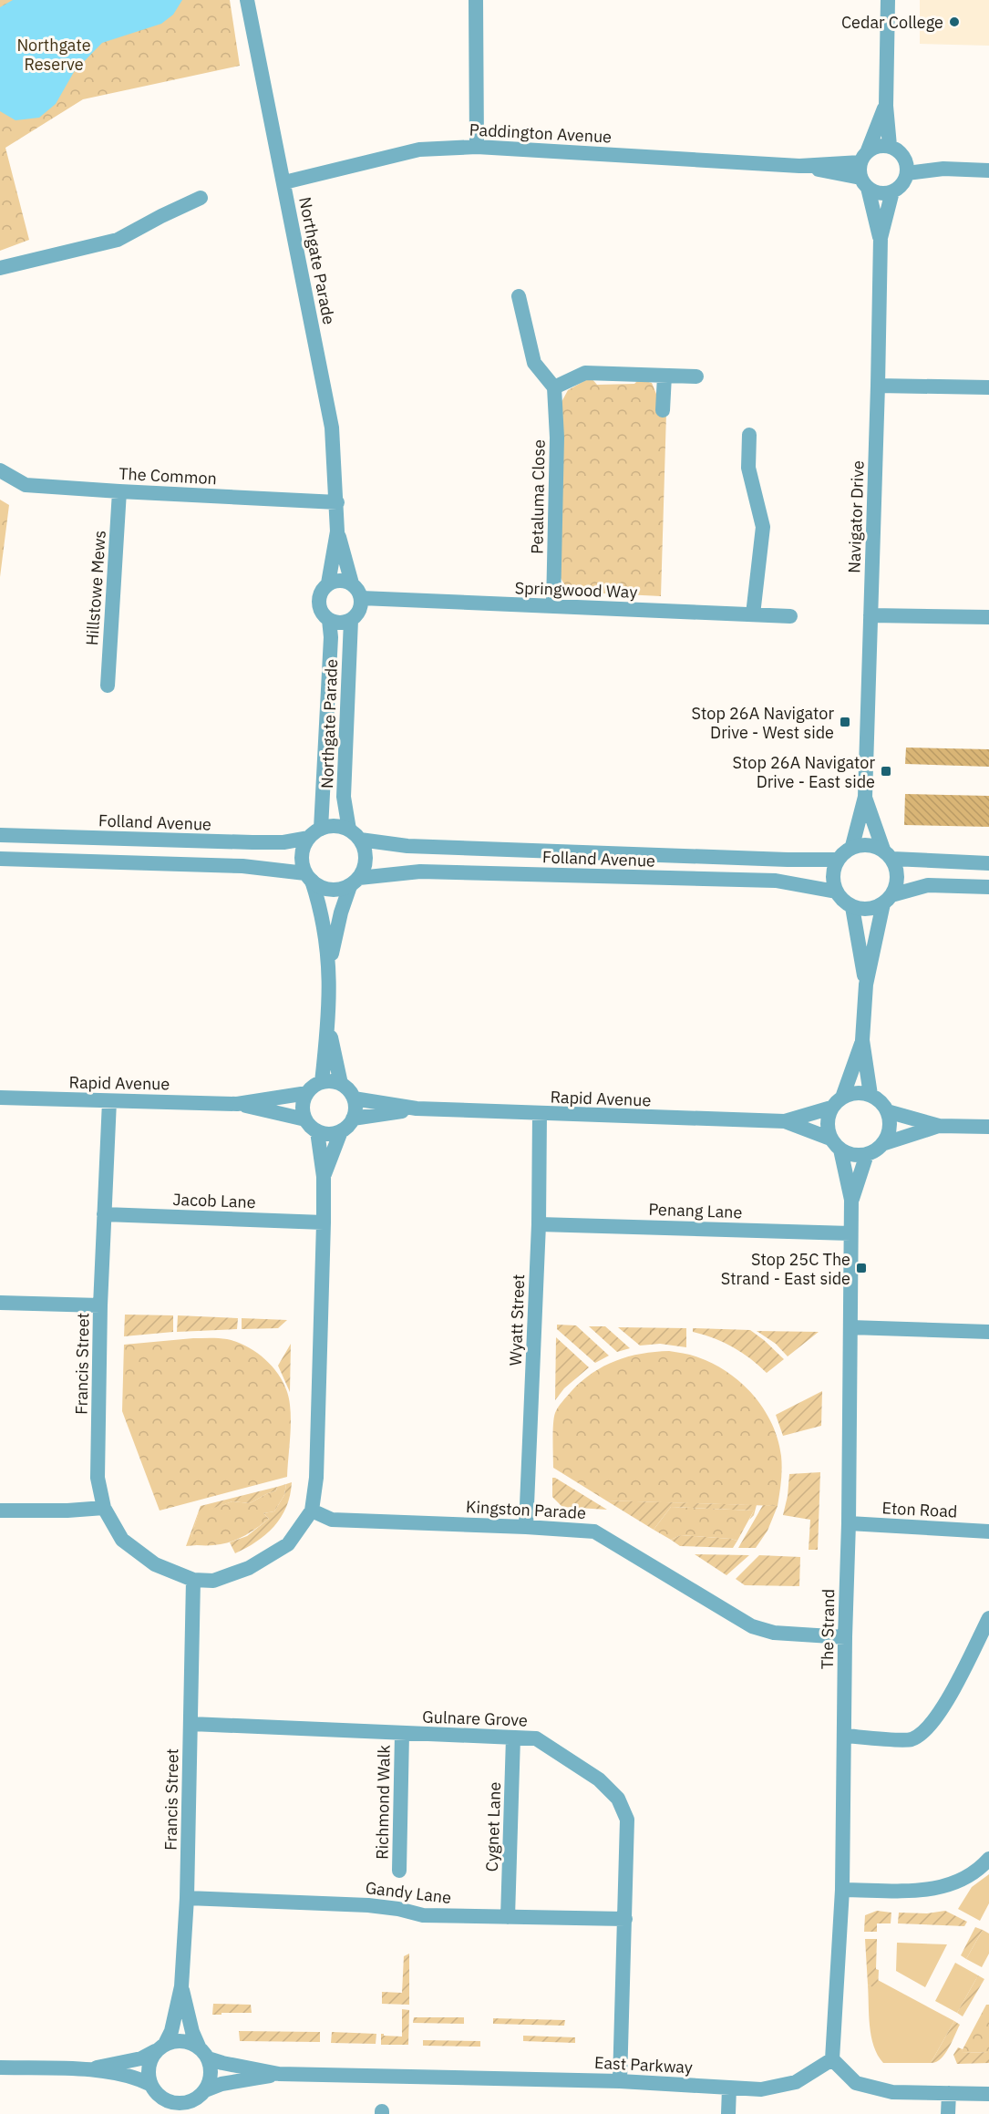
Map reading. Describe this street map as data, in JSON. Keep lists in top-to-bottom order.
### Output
{
  "streets": {
    "street": [
      "Paddington Avenue",
      "Northgate Parade",
      "The Common",
      "Petaluma Close",
      "Navigator Drive",
      "Hillstowe Mews",
      "Springwood Way",
      "Folland Avenue",
      "Rapid Avenue",
      "Jacob Lane",
      "Penang Lane",
      "Wyatt Street",
      "Francis Street",
      "Kingston Parade",
      "Eton Road",
      "The Strand",
      "Gulnare Grove",
      "Richmond Walk",
      "Cygnet Lane",
      "Gandy Lane",
      "East Parkway"
    ]
  },
  "crossings": [
    ["Paddington Avenue", "Northgate Parade"],
    ["Paddington Avenue", "Navigator Drive"],
    ["Northgate Parade", "The Common"],
    ["Northgate Parade", "Springwood Way"],
    ["Northgate Parade", "Folland Avenue"],
    ["The Common", "Hillstowe Mews"],
    ["Petaluma Close", "Springwood Way"],
    ["Navigator Drive", "Folland Avenue"],
    ["Rapid Avenue", "Wyatt Street"],
    ["Rapid Avenue", "Francis Street"],
    ["Rapid Avenue", "The Strand"],
    ["Jacob Lane", "Francis Street"],
    ["Penang Lane", "Wyatt Street"],
    ["Penang Lane", "The Strand"],
    ["Wyatt Street", "Kingston Parade"],
    ["Francis Street", "Kingston Parade"],
    ["Francis Street", "Gulnare Grove"],
    ["Francis Street", "Gandy Lane"],
    ["Francis Street", "East Parkway"],
    ["Kingston Parade", "The Strand"],
    ["Eton Road", "The Strand"],
    ["The Strand", "East Parkway"],
    ["Gulnare Grove", "Richmond Walk"],
    ["Gulnare Grove", "Cygnet Lane"],
    ["Gulnare Grove", "Gandy Lane"],
    ["Gulnare Grove", "East Parkway"],
    ["Cygnet Lane", "Gandy Lane"]
  ],
  "parks": ["Northgate Reserve"],
  "places": {
    "other": ["Cedar College"],
    "transit": ["Stop 26A Navigator Drive - West side", "Stop 26A Navigator Drive - East side", "Stop 25C The Strand - East side"]
  }
}
